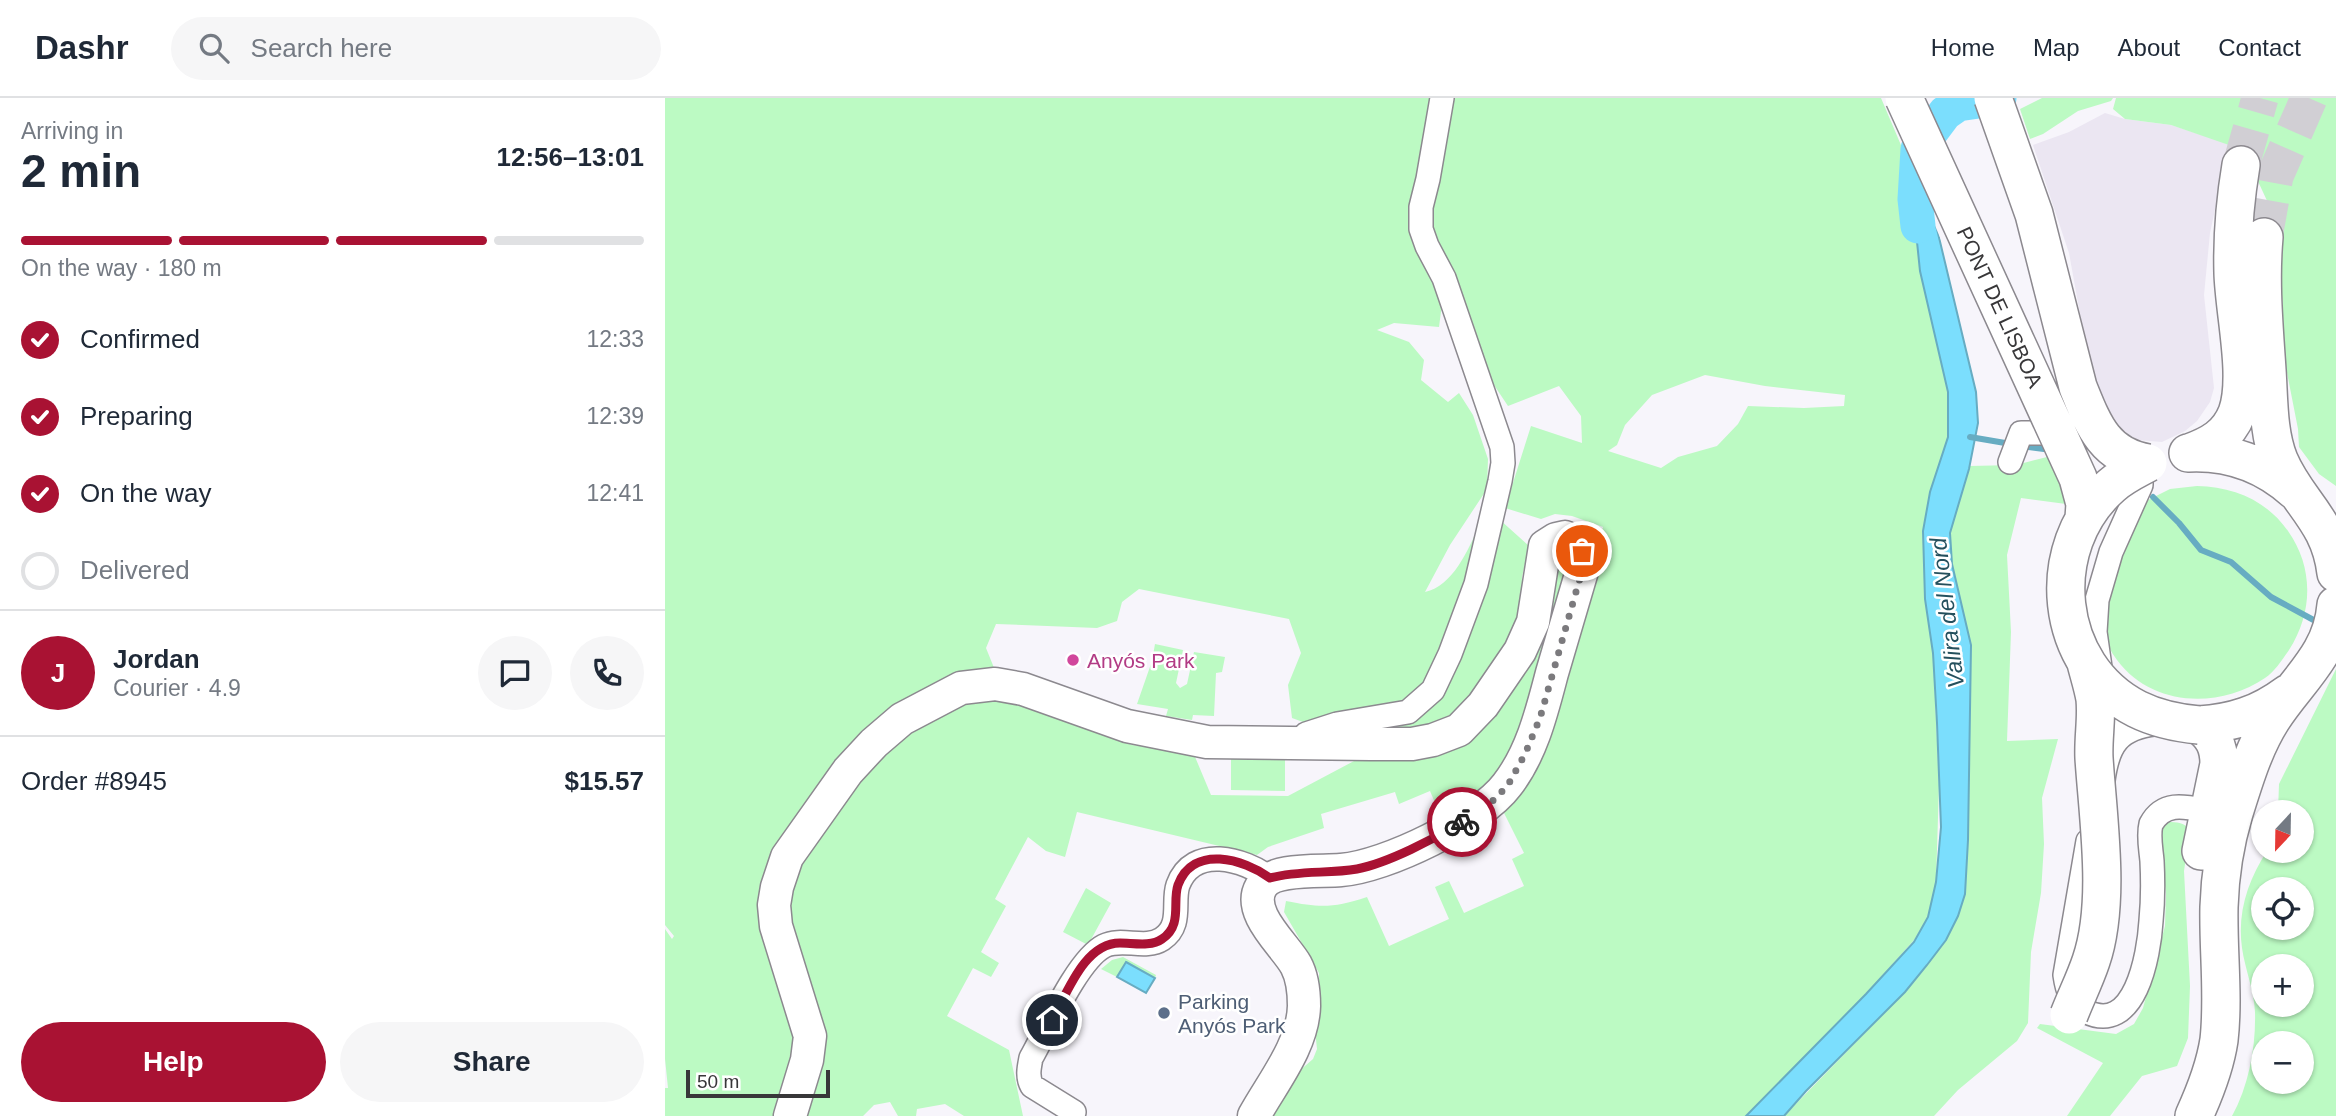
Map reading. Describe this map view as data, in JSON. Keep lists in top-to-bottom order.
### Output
{
  "streets": {
    "highway": ["PONT DE LISBOA"]
  },
  "water": ["Valira del Nord"],
  "places": ["Anyós Park", "Parking Anyós Park"],
  "scale_bar": "50 m",
  "north": "bottom",
  "page": {
    "header": "Dashr",
    "search": "Search here",
    "nav": [
      "Home",
      "Map",
      "About",
      "Contact"
    ],
    "heading": ["2 min", "Arriving in", "12:56–13:01"],
    "panel": [
      "Jordan",
      "Courier · 4.9",
      "Order #8945",
      "$15.57"
    ],
    "bar": "On the way · 180 m",
    "list": [
      ["Confirmed", "12:33"],
      ["Preparing", "12:39"],
      ["On the way", "12:41"],
      "Delivered"
    ],
    "round": "J",
    "map_buttons": ["+", "−"],
    "buttons": ["Help", "Share"],
    "scale": "50 m"
  }
}
